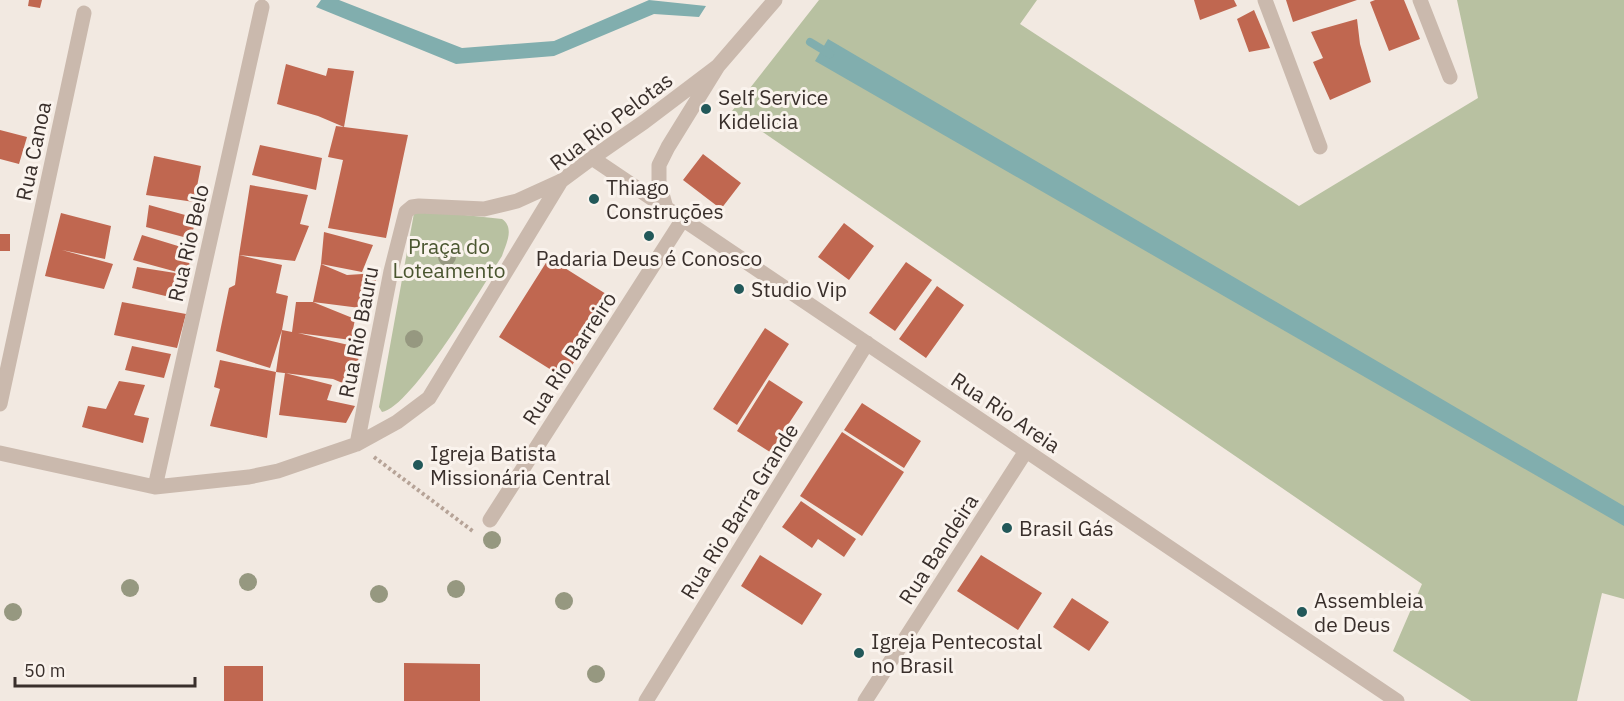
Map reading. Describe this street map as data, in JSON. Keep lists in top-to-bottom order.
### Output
{
  "streets": {
    "street": [
      "Rua Rio Pelotas",
      "Rua Canoa",
      "Rua Rio Belo",
      "Rua Rio Bauru",
      "Rua Rio Barreiro",
      "Rua Rio Areia",
      "Rua Rio Barra Grande",
      "Rua Bandeira"
    ]
  },
  "crossings": [
    ["Rua Rio Pelotas", "Rua Rio Belo"],
    ["Rua Rio Pelotas", "Rua Rio Bauru"],
    ["Rua Rio Pelotas", "Rua Rio Areia"],
    ["Rua Rio Barreiro", "Rua Rio Areia"],
    ["Rua Rio Areia", "Rua Rio Barra Grande"],
    ["Rua Rio Areia", "Rua Bandeira"]
  ],
  "parks": ["Praça do Loteamento"],
  "places": [
    "Self Service Kidelicia",
    "Thiago Construções",
    "Padaria Deus é Conosco",
    "Studio Vip",
    "Igreja Batista Missionária Central",
    "Brasil Gás",
    "Assembleia de Deus",
    "Igreja Pentecostal no Brasil"
  ],
  "scale_bar": "50 m"
}
